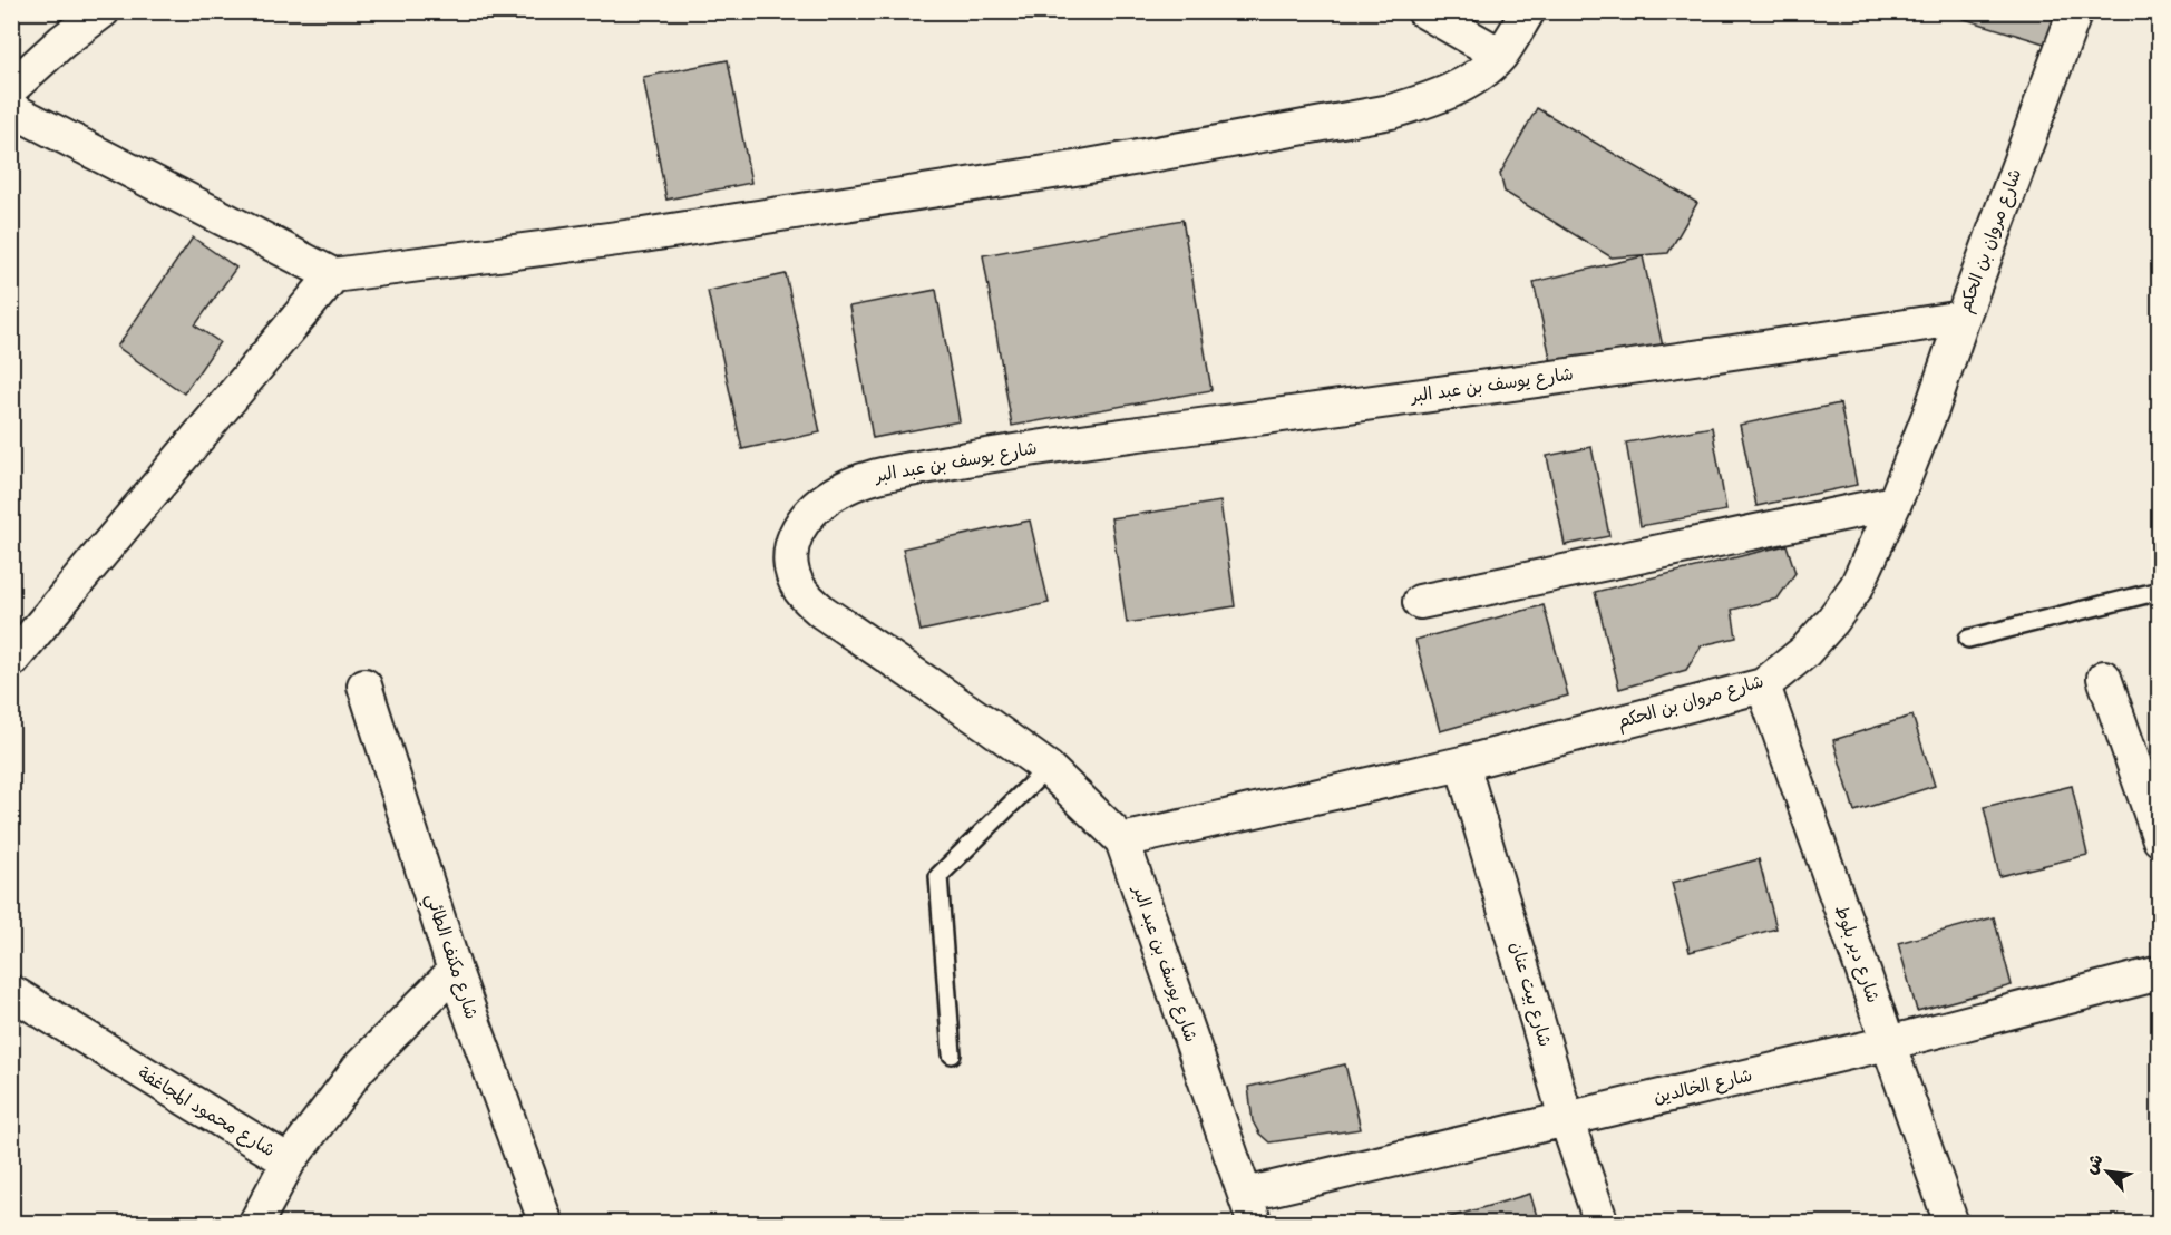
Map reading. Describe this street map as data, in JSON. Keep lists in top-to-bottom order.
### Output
{
  "streets": {
    "street": [
      "شارع مروان بن الحكم",
      "شارع يوسف بن عبد البر",
      "شارع دير بلوط",
      "شارع مكنف الطائي",
      "شارع بيت عنان",
      "شارع الخالدين",
      "شارع محمود المجاغفة"
    ]
  },
  "crossings": [
    ["شارع مروان بن الحكم", "شارع يوسف بن عبد البر"],
    ["شارع مروان بن الحكم", "شارع دير بلوط"],
    ["شارع مروان بن الحكم", "شارع بيت عنان"],
    ["شارع يوسف بن عبد البر", "شارع الخالدين"],
    ["شارع دير بلوط", "شارع الخالدين"],
    ["شارع مكنف الطائي", "شارع محمود المجاغفة"],
    ["شارع بيت عنان", "شارع الخالدين"]
  ],
  "north": "top left"
}
